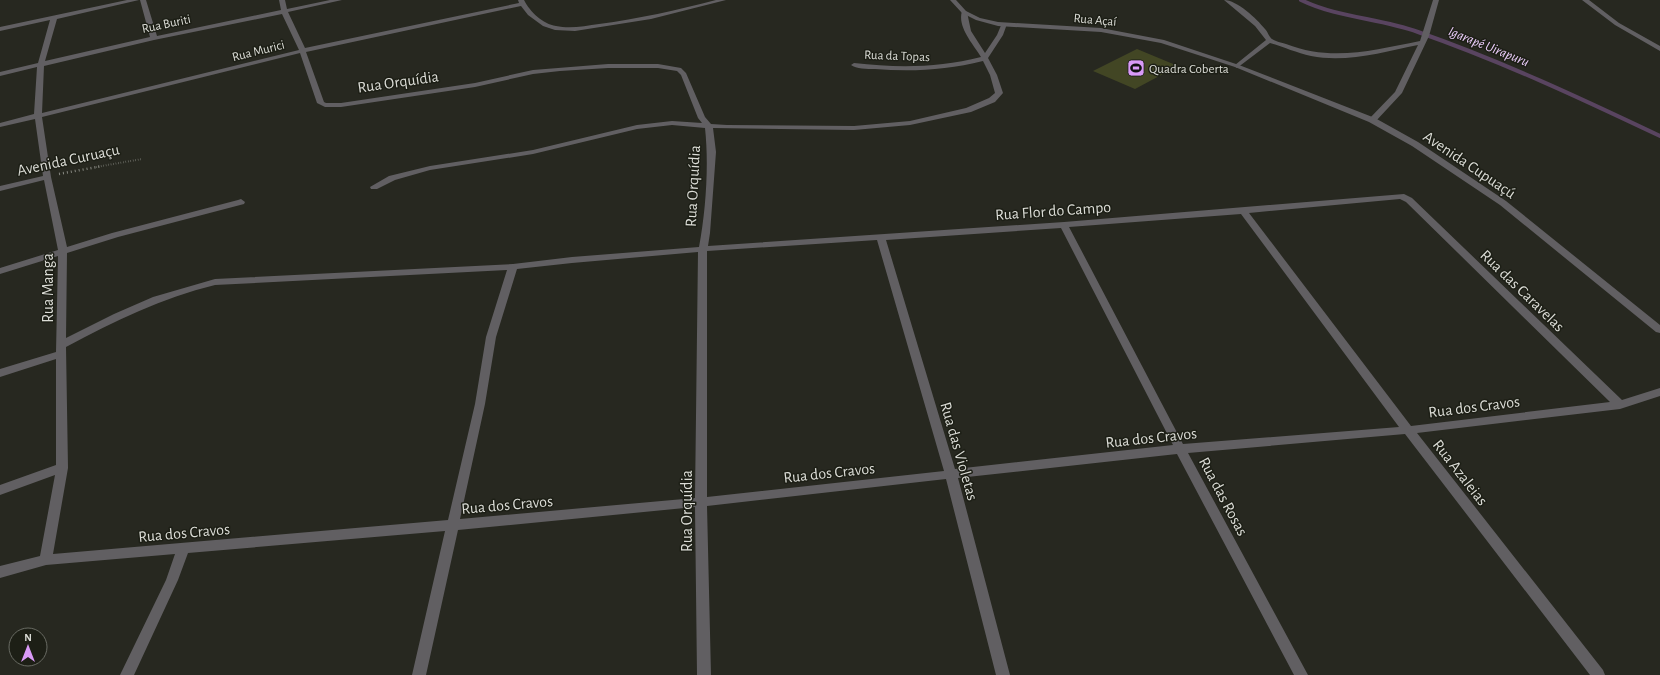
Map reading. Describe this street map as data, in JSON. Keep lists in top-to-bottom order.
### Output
{
  "streets": {
    "street": [
      "Rua Açaí",
      "Rua Buriti",
      "Rua Murici",
      "Rua da Topas",
      "Rua Orquídia",
      "Avenida Curuaçu",
      "Avenida Cupuaçú",
      "Rua Flor do Campo",
      "Rua Manga",
      "Rua das Caravelas",
      "Rua dos Cravos",
      "Rua das Violetas",
      "Rua Azaleias",
      "Rua das Rosas"
    ]
  },
  "crossings": [
    ["Rua Açaí", "Avenida Cupuaçú"],
    ["Rua Buriti", "Rua Manga"],
    ["Rua Murici", "Rua Orquídia"],
    ["Rua Murici", "Rua Manga"],
    ["Rua Orquídia", "Rua Flor do Campo"],
    ["Rua Orquídia", "Rua dos Cravos"],
    ["Avenida Curuaçu", "Rua Manga"],
    ["Rua Flor do Campo", "Rua Manga"],
    ["Rua Flor do Campo", "Rua das Caravelas"],
    ["Rua Flor do Campo", "Rua das Violetas"],
    ["Rua Flor do Campo", "Rua Azaleias"],
    ["Rua Flor do Campo", "Rua das Rosas"],
    ["Rua Manga", "Rua dos Cravos"],
    ["Rua das Caravelas", "Rua dos Cravos"],
    ["Rua dos Cravos", "Rua das Violetas"],
    ["Rua dos Cravos", "Rua Azaleias"],
    ["Rua dos Cravos", "Rua das Rosas"]
  ],
  "water": ["Igarapé Uirapuru"],
  "places": {
    "sports": ["Quadra Coberta"]
  },
  "north": "top"
}
